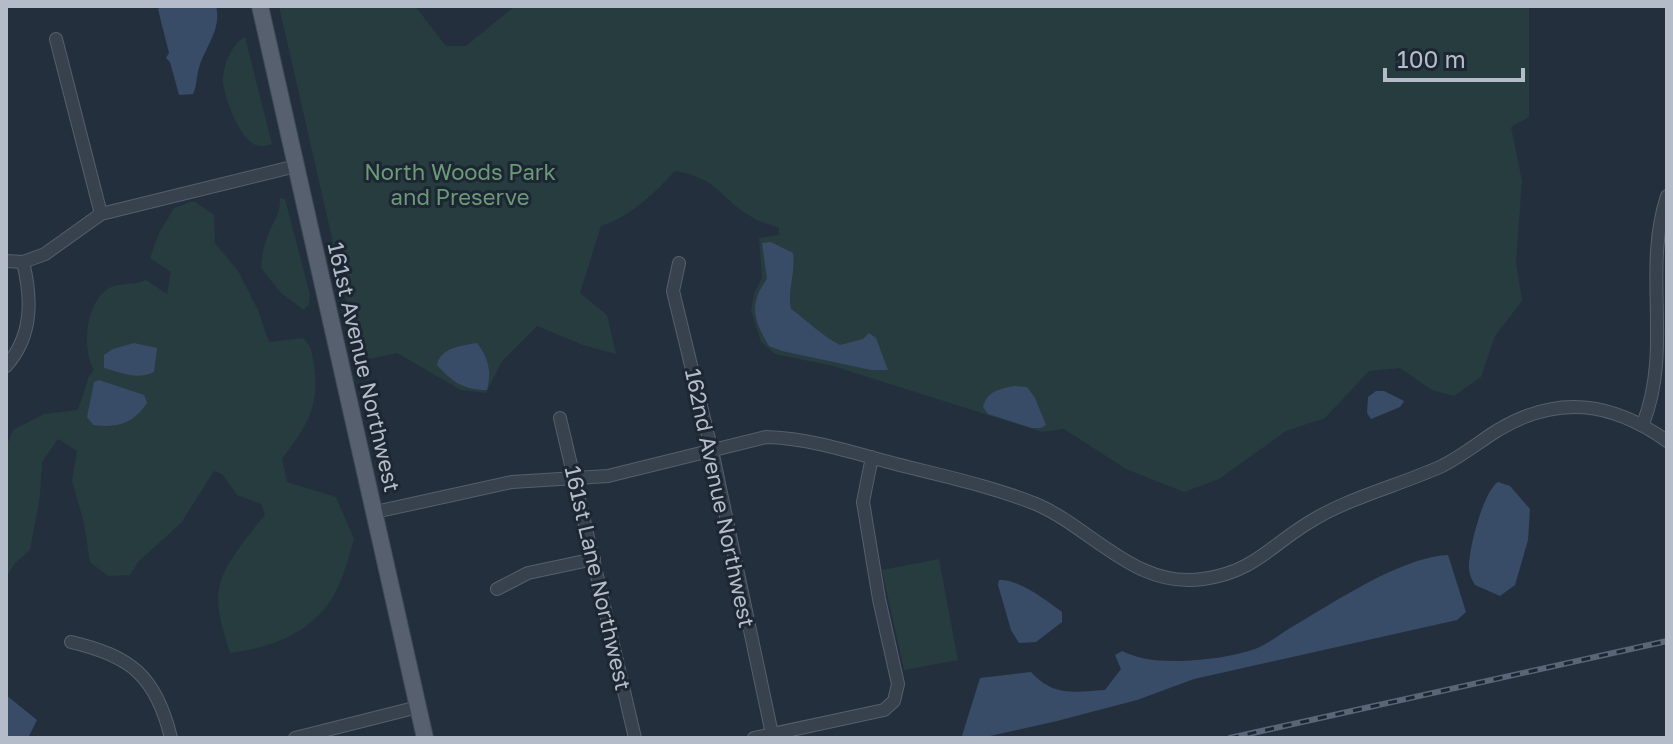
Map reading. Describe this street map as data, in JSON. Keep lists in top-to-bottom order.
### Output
{
  "streets": {
    "main road": ["161st Avenue Northwest"],
    "street": ["162nd Avenue Northwest", "161st Lane Northwest"]
  },
  "parks": ["North Woods Park and Preserve"],
  "scale_bar": "100 m"
}
